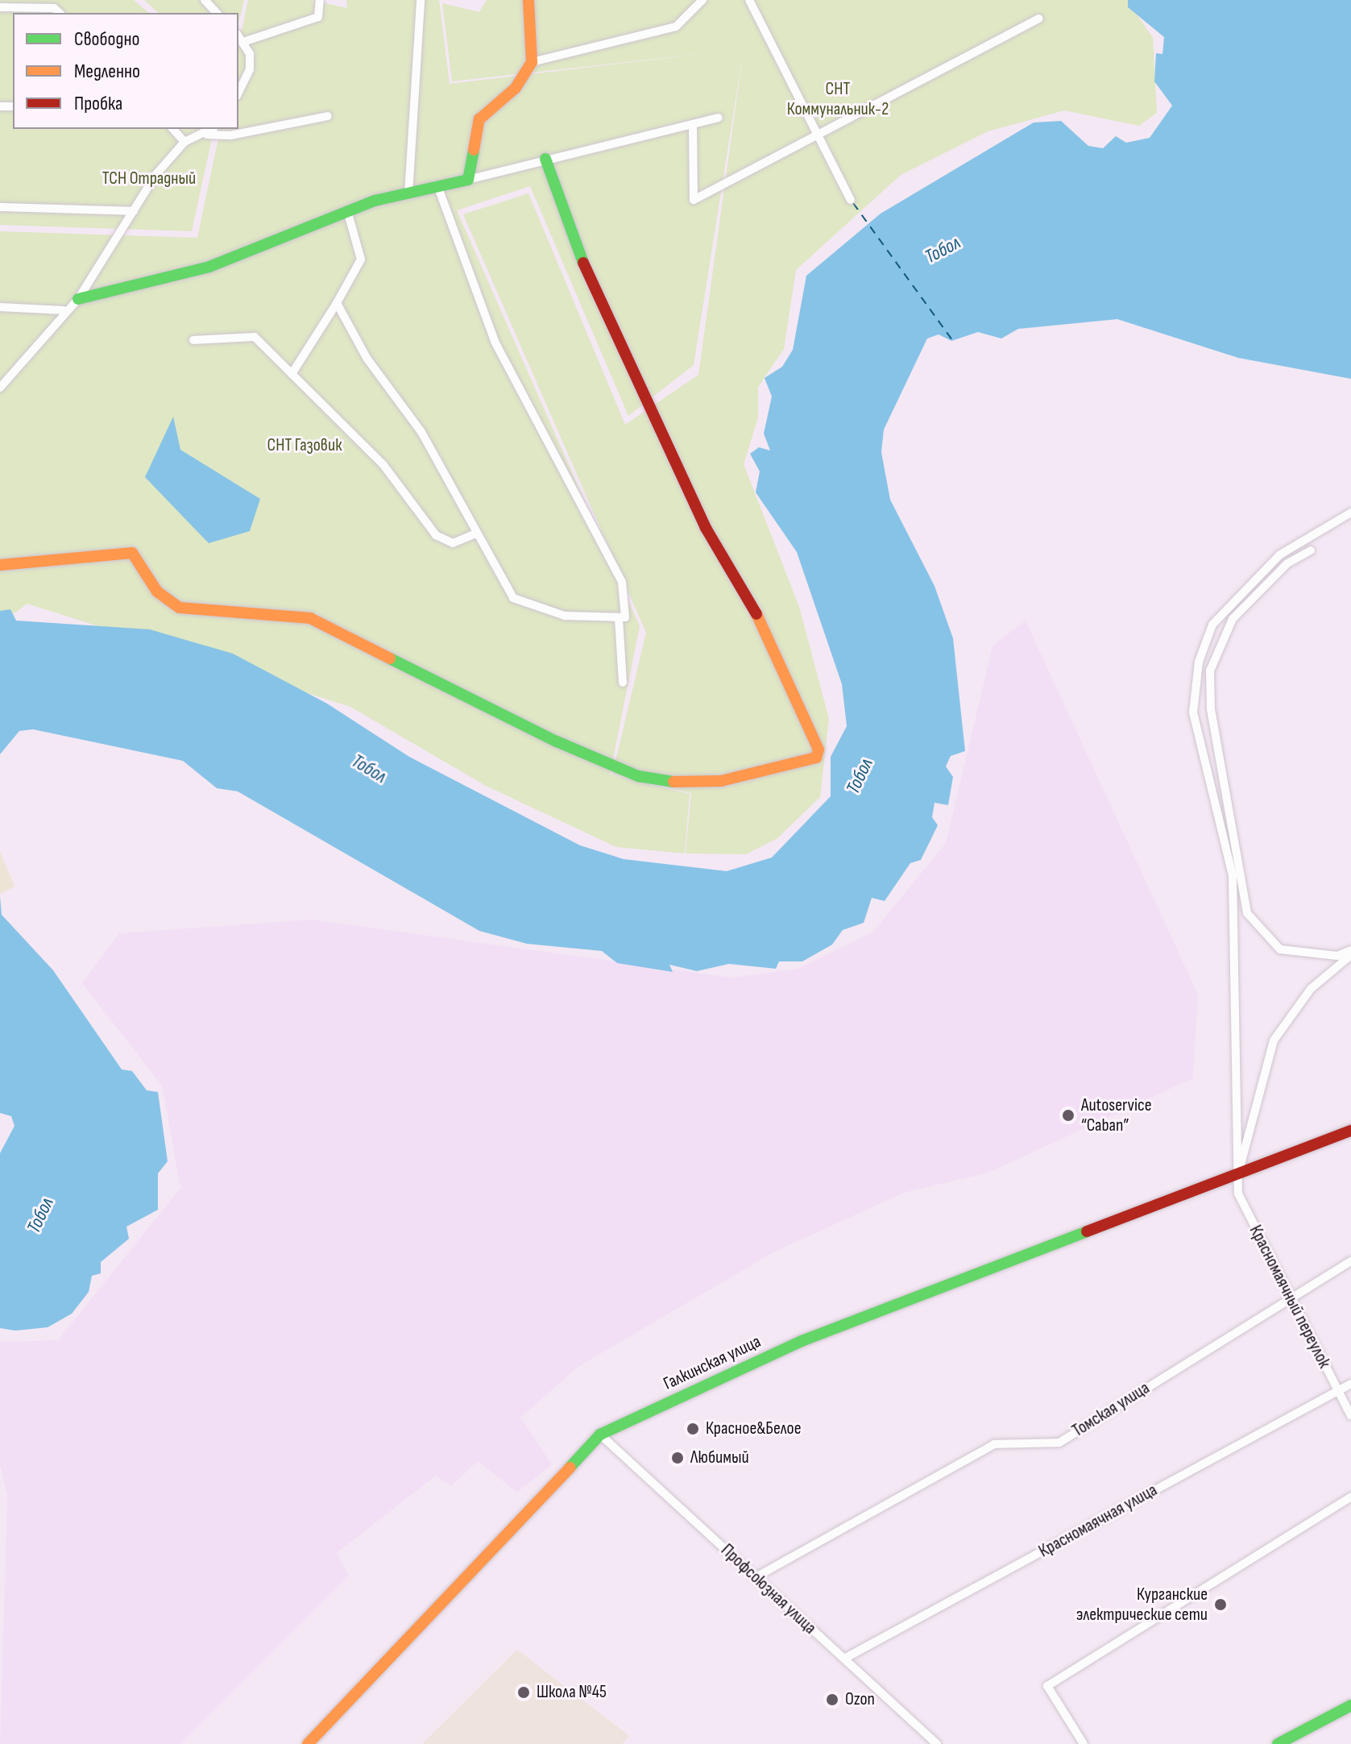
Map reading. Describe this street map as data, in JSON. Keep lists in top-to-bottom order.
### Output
{
  "streets": {
    "street": [
      "Красномаячный переулок",
      "Галкинская улица",
      "Томская улица",
      "Красномаячная улица",
      "Профсоюзная улица"
    ]
  },
  "crossings": [
    ["Красномаячный переулок", "Галкинская улица"],
    ["Красномаячный переулок", "Томская улица"],
    ["Красномаячный переулок", "Красномаячная улица"],
    ["Галкинская улица", "Профсоюзная улица"],
    ["Томская улица", "Профсоюзная улица"],
    ["Красномаячная улица", "Профсоюзная улица"]
  ],
  "water": ["Тобол"],
  "parks": ["СНТ Коммунальник-2", "ТСН Отрадный", "СНТ Газовик"],
  "places": [
    "Autoservice “Caban”",
    "Красное&Белое",
    "Любимый",
    "Курганские электрические сети",
    "Школа №45",
    "Ozon"
  ],
  "legend": ["Свободно", "Медленно", "Пробка"]
}
